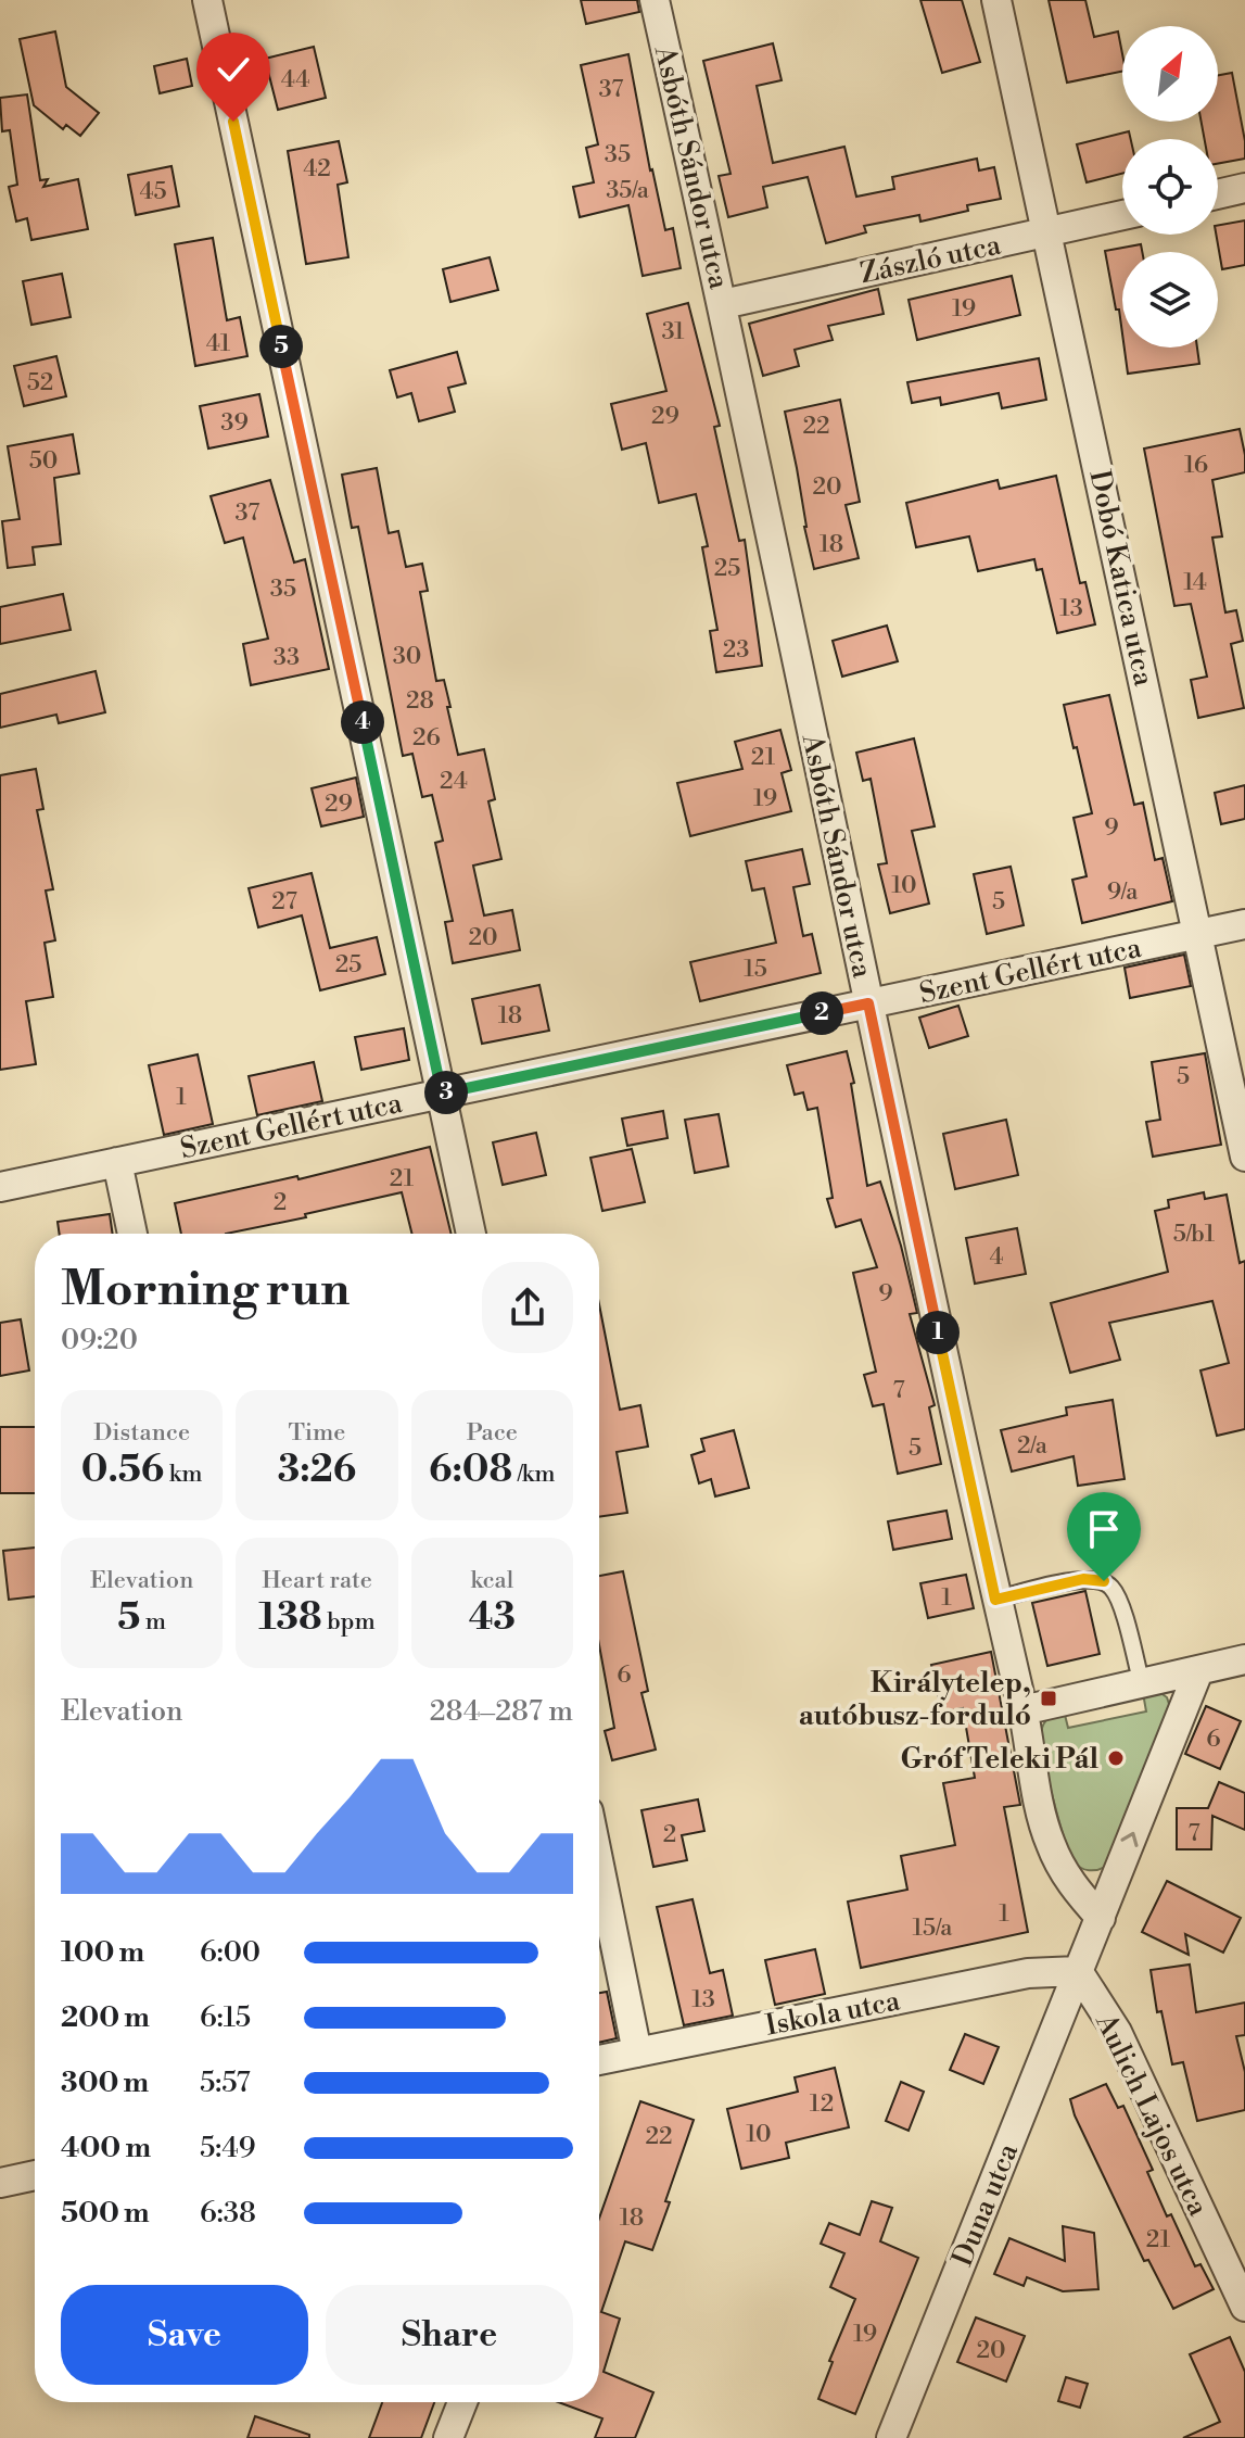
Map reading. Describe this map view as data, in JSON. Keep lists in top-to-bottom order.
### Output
{
  "streets": {
    "street": [
      "Asbóth Sándor utca",
      "Zászló utca",
      "Dobó Katica utca",
      "Szent Gellért utca",
      "Iskola utca",
      "Aulich Lajos utca",
      "Duna utca"
    ]
  },
  "crossings": [
    ["Asbóth Sándor utca", "Zászló utca"],
    ["Asbóth Sándor utca", "Szent Gellért utca"],
    ["Asbóth Sándor utca", "Duna utca"],
    ["Zászló utca", "Dobó Katica utca"],
    ["Dobó Katica utca", "Szent Gellért utca"],
    ["Iskola utca", "Aulich Lajos utca"],
    ["Iskola utca", "Duna utca"],
    ["Aulich Lajos utca", "Duna utca"]
  ],
  "places": {
    "transit": ["Királytelep, autóbusz-forduló"],
    "other": ["Gróf Teleki Pál"]
  },
  "house_numbers": [
    "44",
    "37",
    "35",
    "42",
    "35/a",
    "45",
    "19",
    "31",
    "41",
    "52",
    "29",
    "39",
    "22",
    "50",
    "16",
    "20",
    "37",
    "18",
    "25",
    "14",
    "35",
    "13",
    "23",
    "30",
    "33",
    "28",
    "26",
    "21",
    "24",
    "19",
    "29",
    "9",
    "10",
    "9/a",
    "27",
    "5",
    "20",
    "25",
    "15",
    "18",
    "5",
    "1",
    "21",
    "2",
    "5/b1",
    "4",
    "9",
    "7",
    "2/a",
    "5",
    "1",
    "6",
    "6",
    "7",
    "2",
    "1",
    "15/a",
    "13",
    "12",
    "10",
    "22",
    "18",
    "21",
    "19",
    "20"
  ],
  "north": "top right",
  "page": {
    "pins": [
      "5",
      "4",
      "2",
      "3",
      "1"
    ],
    "heading": ["Morning run", "09:20"],
    "stats": [
      ["Distance", "0.56 km"],
      ["Time", "3:26"],
      ["Pace", "6:08 /km"],
      ["Elevation", "5 m"],
      ["Heart rate", "138 bpm"],
      ["kcal", "43"]
    ],
    "chart": ["Elevation", "284–287 m"],
    "list": [
      {
        "name": "100 m",
        "note": "6:00"
      },
      {
        "name": "200 m",
        "note": "6:15"
      },
      {
        "name": "300 m",
        "note": "5:57"
      },
      {
        "name": "400 m",
        "note": "5:49"
      },
      {
        "name": "500 m",
        "note": "6:38"
      }
    ],
    "buttons": ["Save", "Share"]
  }
}
